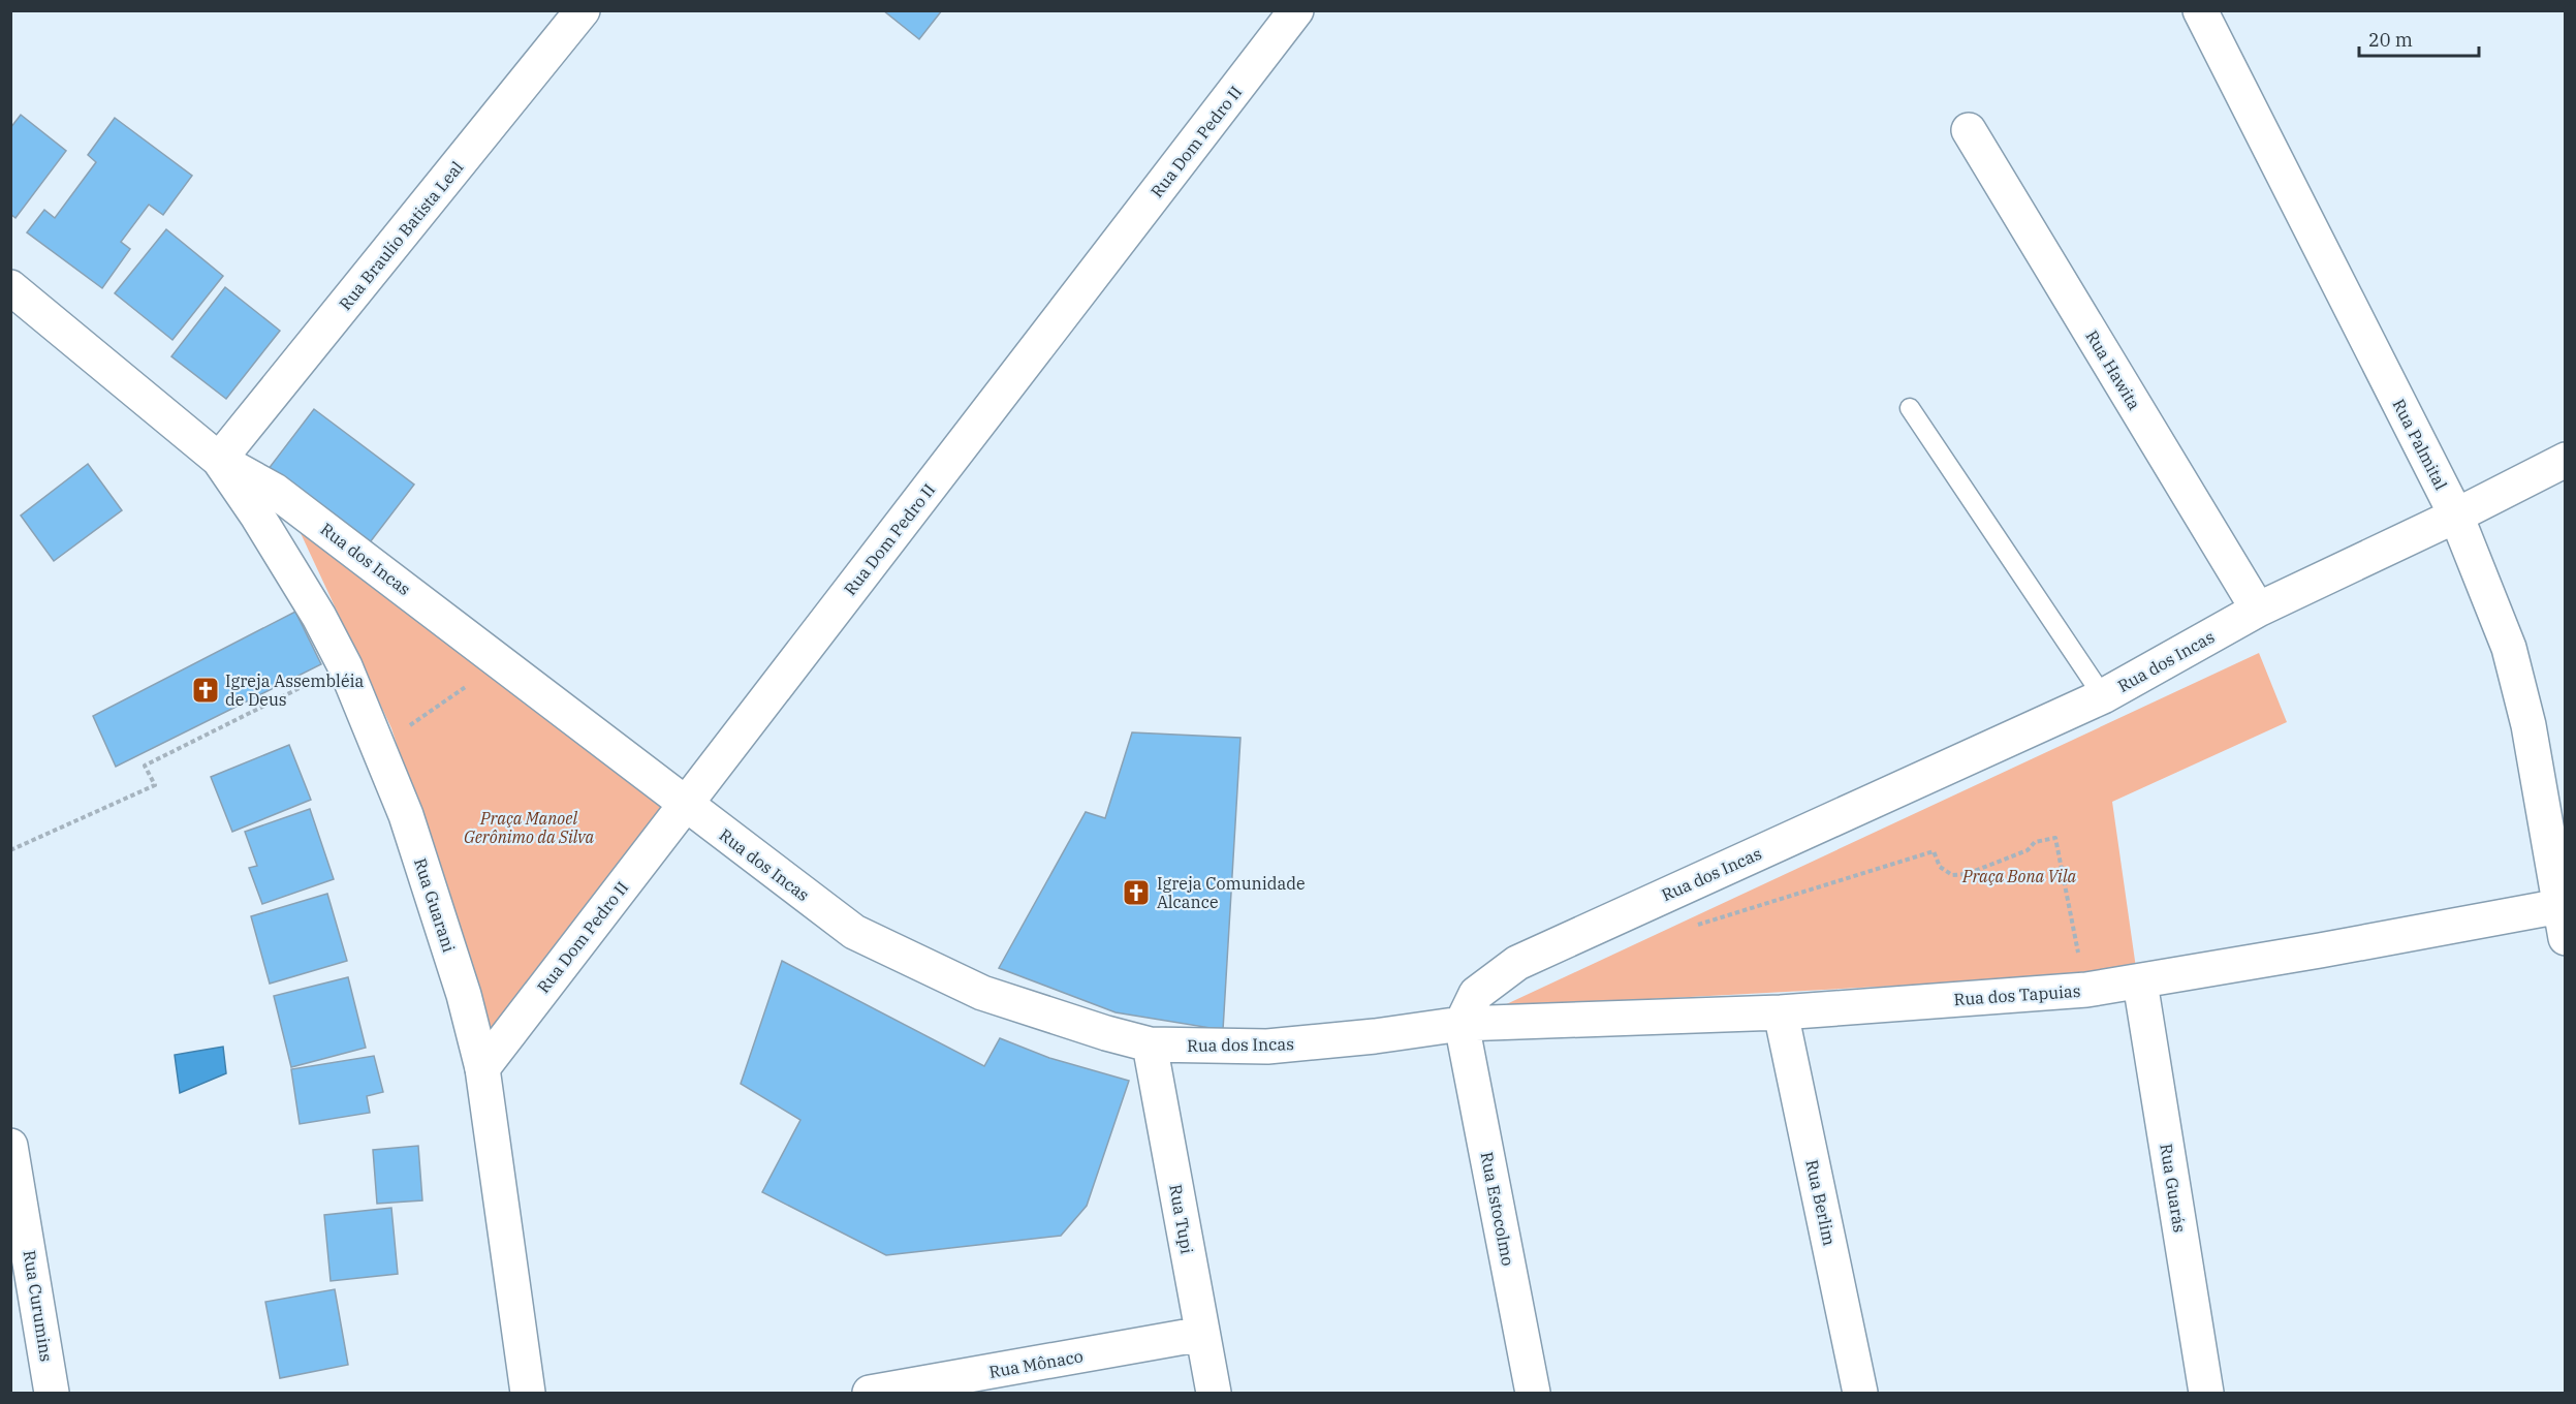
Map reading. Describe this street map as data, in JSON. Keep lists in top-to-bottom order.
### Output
{
  "streets": {
    "street": [
      "Rua Dom Pedro II",
      "Rua Braulio Batista Leal",
      "Rua Hawita",
      "Rua Palmital",
      "Rua dos Incas",
      "Rua Guarani",
      "Rua dos Tapuias",
      "Rua Guarás",
      "Rua Berlim",
      "Rua Estocolmo",
      "Rua Tupi",
      "Rua Curumins",
      "Rua Mônaco"
    ]
  },
  "crossings": [
    ["Rua Dom Pedro II", "Rua dos Incas"],
    ["Rua Dom Pedro II", "Rua Guarani"],
    ["Rua Braulio Batista Leal", "Rua dos Incas"],
    ["Rua Braulio Batista Leal", "Rua Guarani"],
    ["Rua Hawita", "Rua dos Incas"],
    ["Rua Palmital", "Rua dos Incas"],
    ["Rua Palmital", "Rua dos Tapuias"],
    ["Rua dos Incas", "Rua Guarani"],
    ["Rua dos Incas", "Rua dos Tapuias"],
    ["Rua dos Incas", "Rua Estocolmo"],
    ["Rua dos Incas", "Rua Tupi"],
    ["Rua dos Tapuias", "Rua Guarás"],
    ["Rua dos Tapuias", "Rua Berlim"],
    ["Rua dos Tapuias", "Rua Estocolmo"],
    ["Rua Tupi", "Rua Mônaco"]
  ],
  "parks": ["Praça Manoel Gerônimo da Silva", "Praça Bona Vila"],
  "places": {
    "church": ["Igreja Assembléia de Deus", "Igreja Comunidade Alcance"]
  },
  "scale_bar": "20 m"
}
